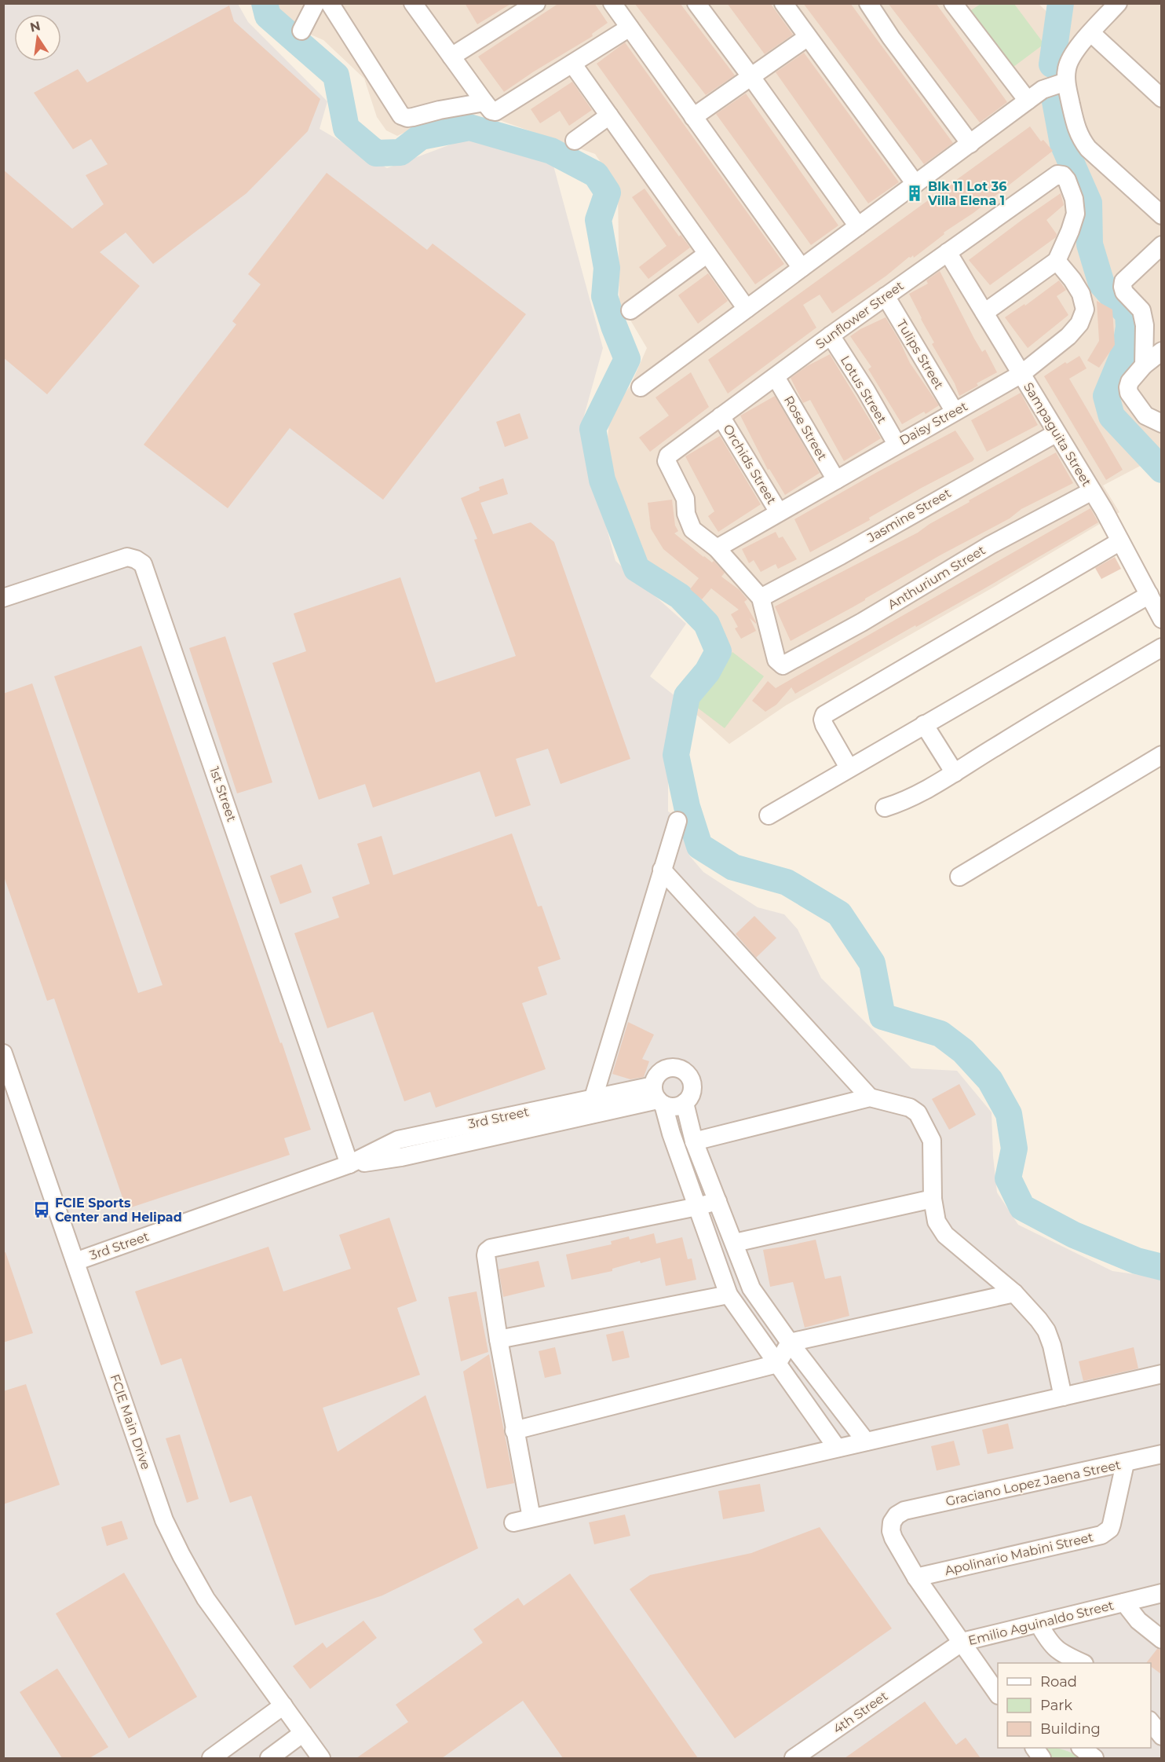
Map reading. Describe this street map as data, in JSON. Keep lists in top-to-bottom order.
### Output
{
  "streets": {
    "street": [
      "Sunflower Street",
      "Tulips Street",
      "Lotus Street",
      "Daisy Street",
      "Rose Street",
      "Sampaguita Street",
      "Orchids Street",
      "Jasmine Street",
      "Anthurium Street",
      "1st Street",
      "3rd Street",
      "FCIE Main Drive",
      "Graciano Lopez Jaena Street",
      "Apolinario Mabini Street",
      "Emilio Aguinaldo Street",
      "4th Street"
    ]
  },
  "crossings": [
    ["Sunflower Street", "Tulips Street"],
    ["Sunflower Street", "Lotus Street"],
    ["Sunflower Street", "Daisy Street"],
    ["Sunflower Street", "Rose Street"],
    ["Sunflower Street", "Sampaguita Street"],
    ["Sunflower Street", "Orchids Street"],
    ["Tulips Street", "Daisy Street"],
    ["Lotus Street", "Daisy Street"],
    ["Daisy Street", "Rose Street"],
    ["Daisy Street", "Sampaguita Street"],
    ["Daisy Street", "Orchids Street"],
    ["Sampaguita Street", "Jasmine Street"],
    ["Sampaguita Street", "Anthurium Street"],
    ["Jasmine Street", "Anthurium Street"],
    ["1st Street", "3rd Street"],
    ["3rd Street", "FCIE Main Drive"],
    ["Graciano Lopez Jaena Street", "Apolinario Mabini Street"],
    ["Emilio Aguinaldo Street", "4th Street"]
  ],
  "places": {
    "building": ["Blk 11 Lot 36 Villa Elena 1"],
    "bus stop": ["FCIE Sports Center and Helipad"]
  },
  "legend": ["Road", "Park", "Building"],
  "north": "top"
}
